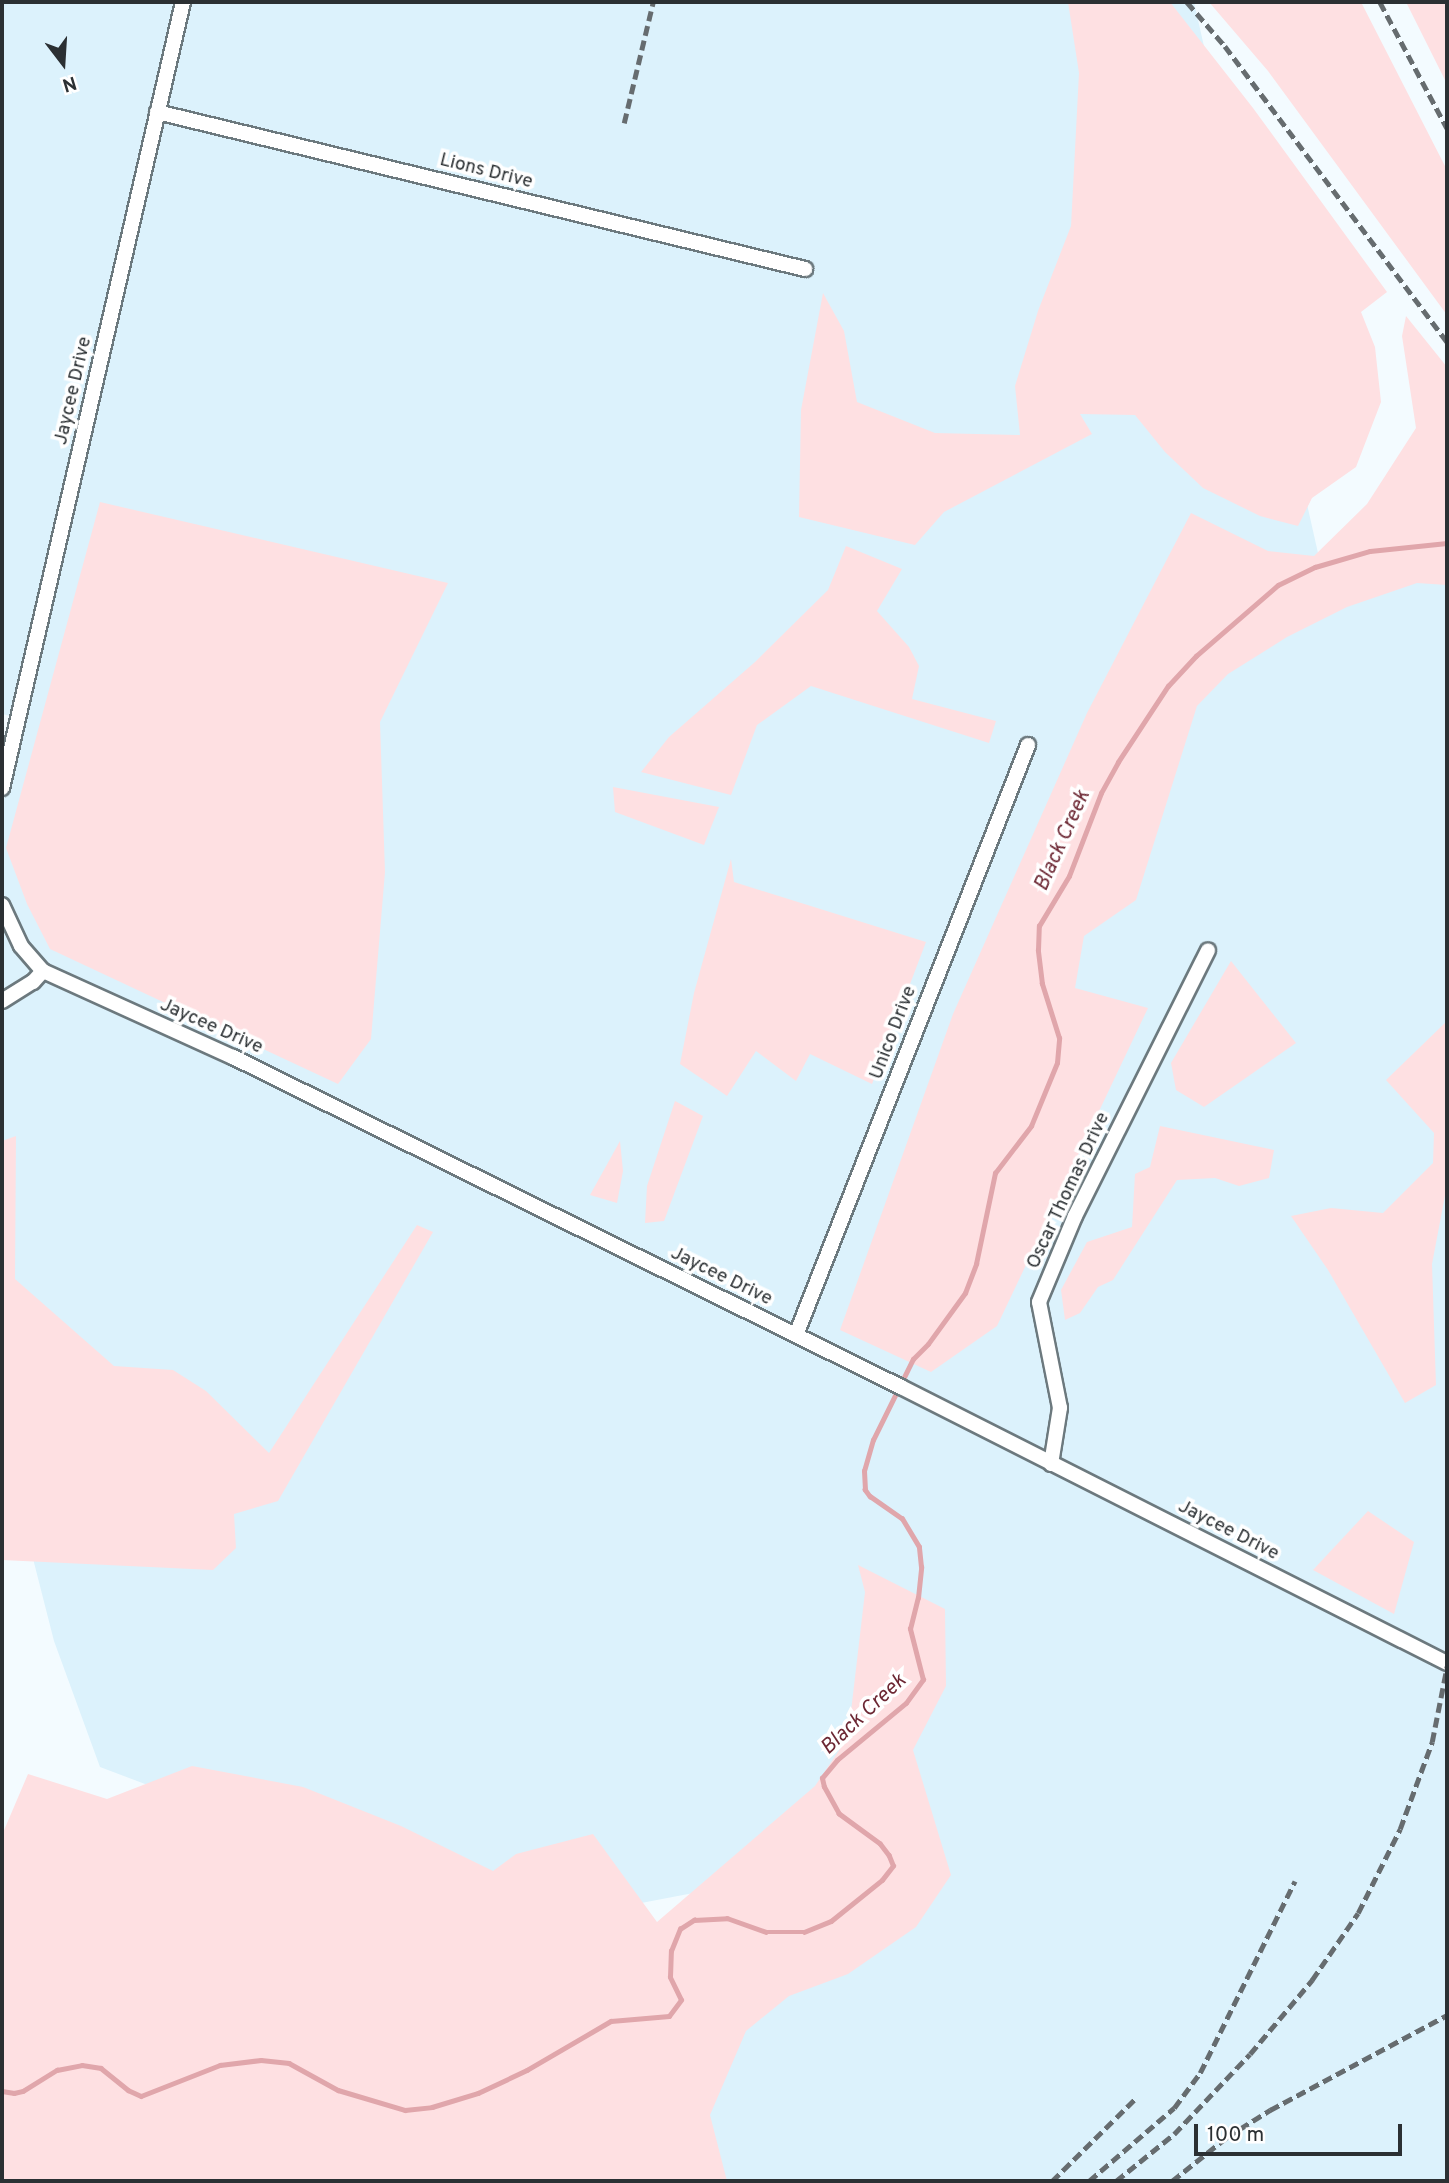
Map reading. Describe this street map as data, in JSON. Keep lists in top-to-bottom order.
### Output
{
  "streets": {
    "street": [
      "Lions Drive",
      "Jaycee Drive",
      "Unico Drive",
      "Oscar Thomas Drive"
    ]
  },
  "crossings": [
    ["Lions Drive", "Jaycee Drive"],
    ["Jaycee Drive", "Unico Drive"],
    ["Jaycee Drive", "Oscar Thomas Drive"]
  ],
  "water": ["Black Creek"],
  "scale_bar": "100 m",
  "north": "bottom"
}
